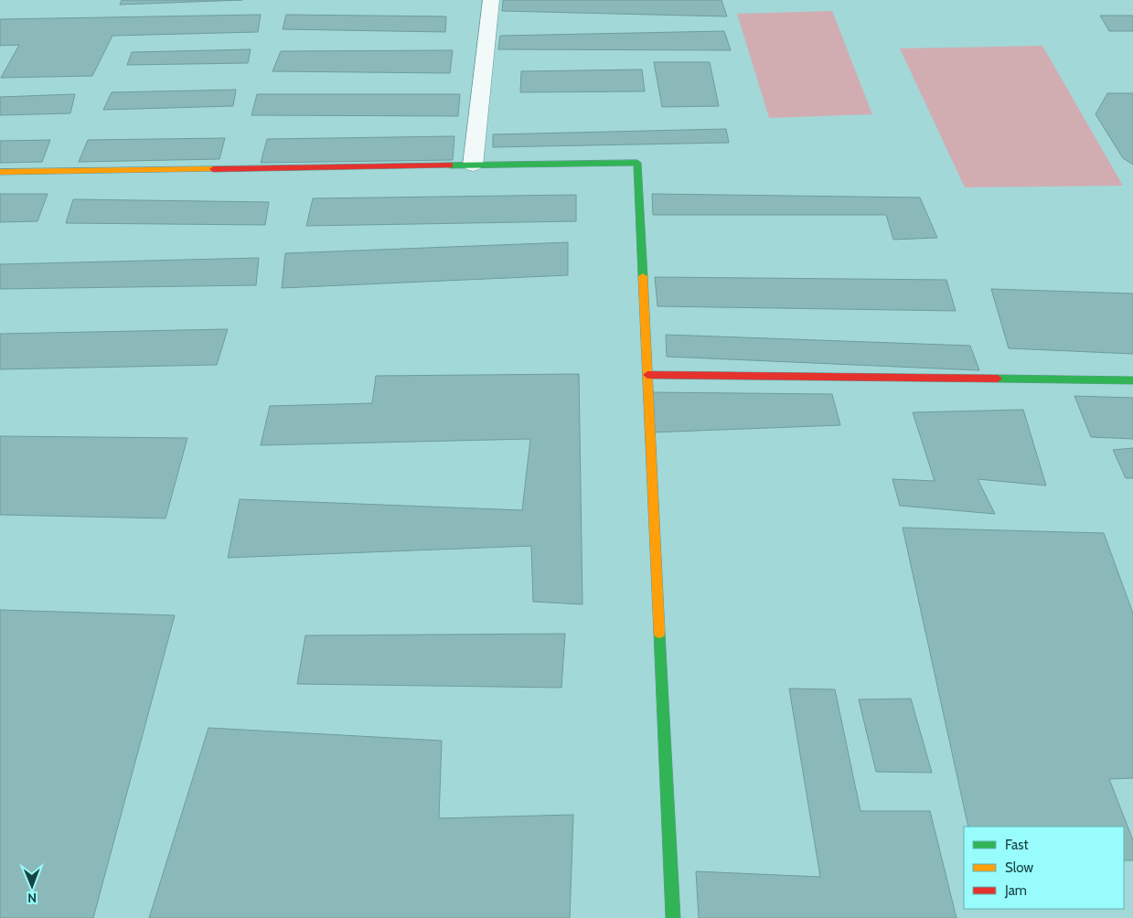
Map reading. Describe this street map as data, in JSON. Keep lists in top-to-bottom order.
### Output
{
  "legend": ["Fast", "Slow", "Jam"],
  "north": "bottom"
}
